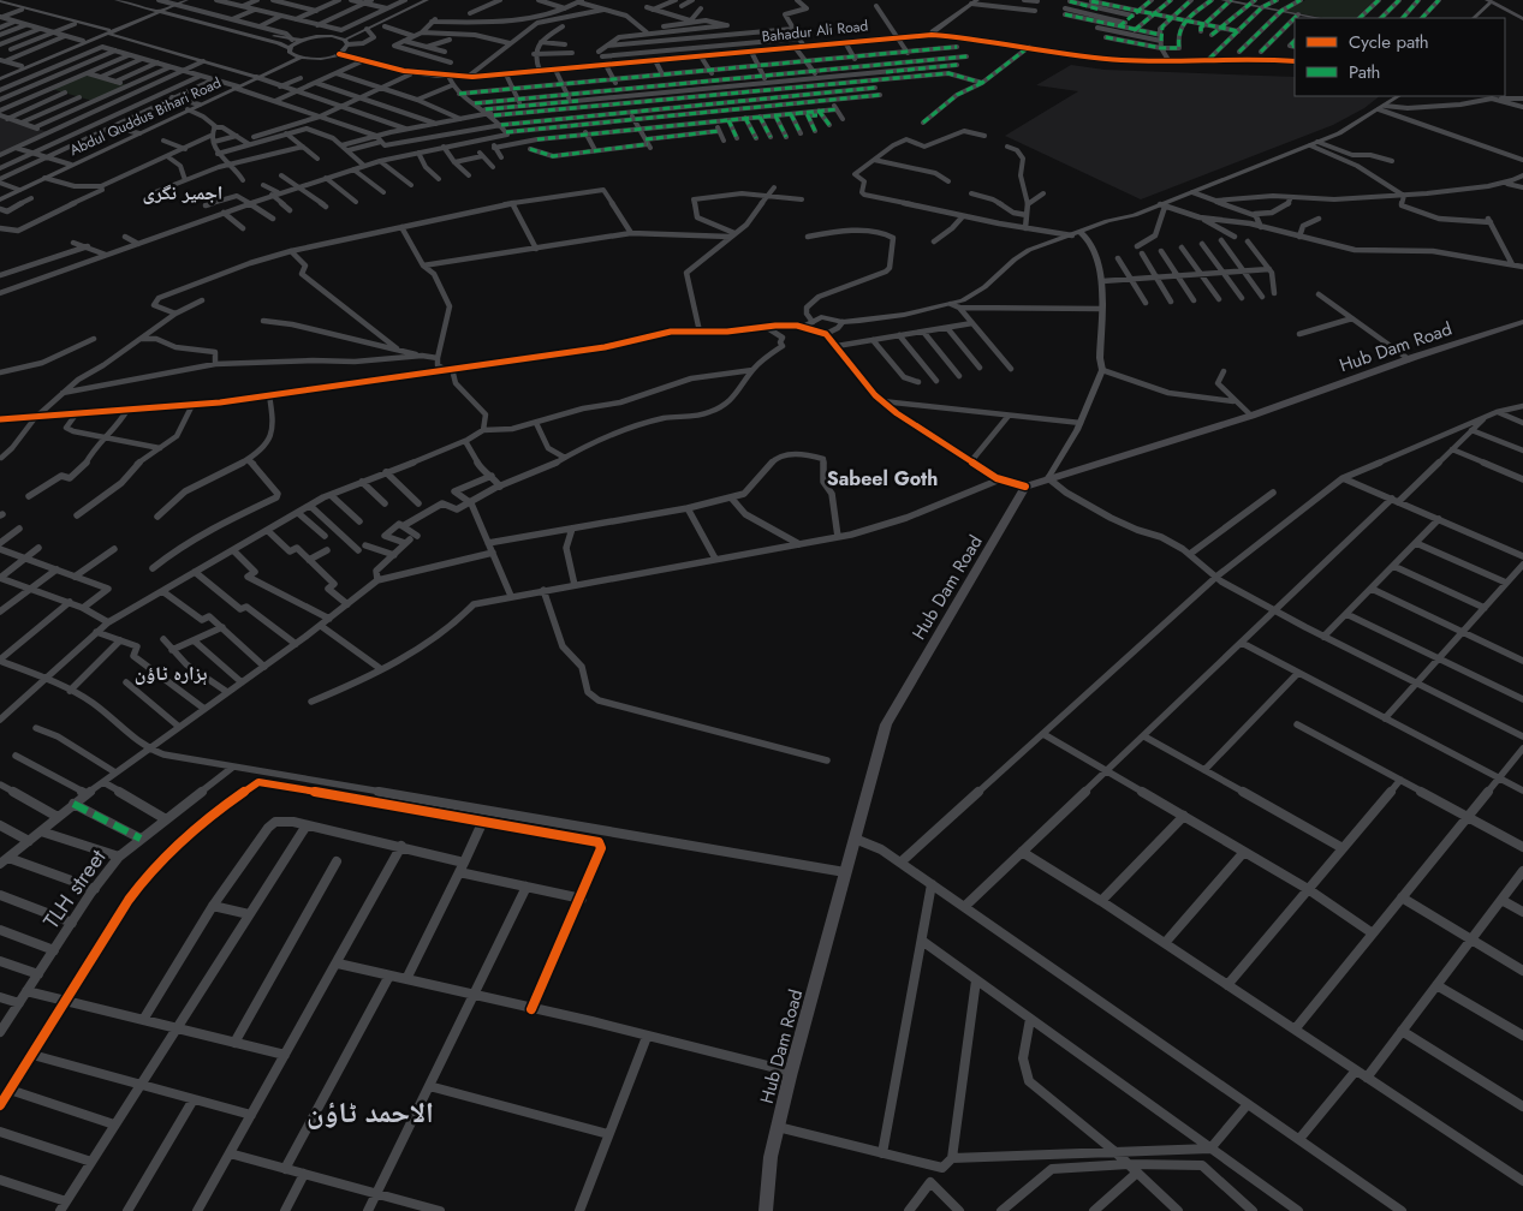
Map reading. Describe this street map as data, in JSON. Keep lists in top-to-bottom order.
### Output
{
  "streets": {
    "main road": ["Hub Dam Road"],
    "street": ["Bahadur Ali Road", "Abdul Quddus Bihari Road", "TLH street"]
  },
  "districts": [
    "اجمیر نگری",
    "Sabeel Goth",
    "ہزارہ ٹاؤن",
    "الاحمد ٹاؤن"
  ],
  "legend": ["Cycle path", "Path"]
}
